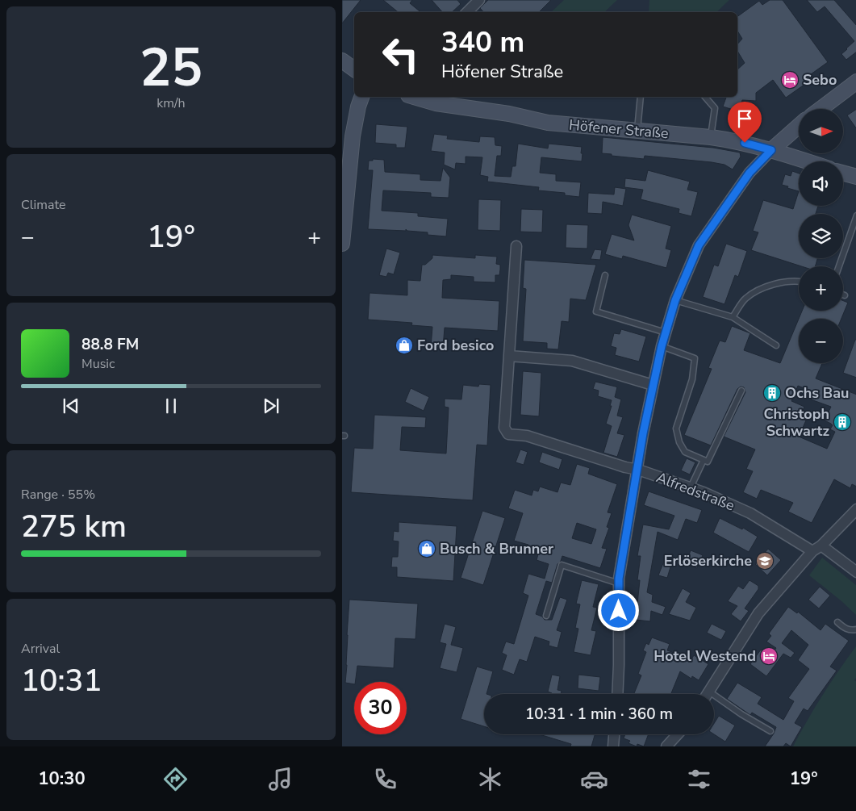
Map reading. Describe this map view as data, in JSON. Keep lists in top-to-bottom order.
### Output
{
  "streets": {
    "main road": ["Höfener Straße"],
    "street": ["Alfredstraße"]
  },
  "places": {
    "hotel": ["Sebo", "Hotel Westend"],
    "shop": ["Ford besico", "Busch & Brunner"],
    "building": ["Ochs Bau", "Christoph Schwartz"],
    "school or university": ["Erlöserkirche"]
  },
  "north": "right",
  "page": {
    "tile": [
      ["25", "km/h"],
      "Climate",
      ["Range · 55%", "275 km"],
      ["Arrival", "10:31"]
    ],
    "turn": ["340 m", "Höfener Straße"],
    "map_buttons": ["+", "−"],
    "heat": ["−", "19°", "+"],
    "song": ["88.8 FM", "Music"],
    "limit": "30",
    "trip": "10:31 · 1 min · 360 m",
    "tabs": ["10:30", "19°"]
  }
}
